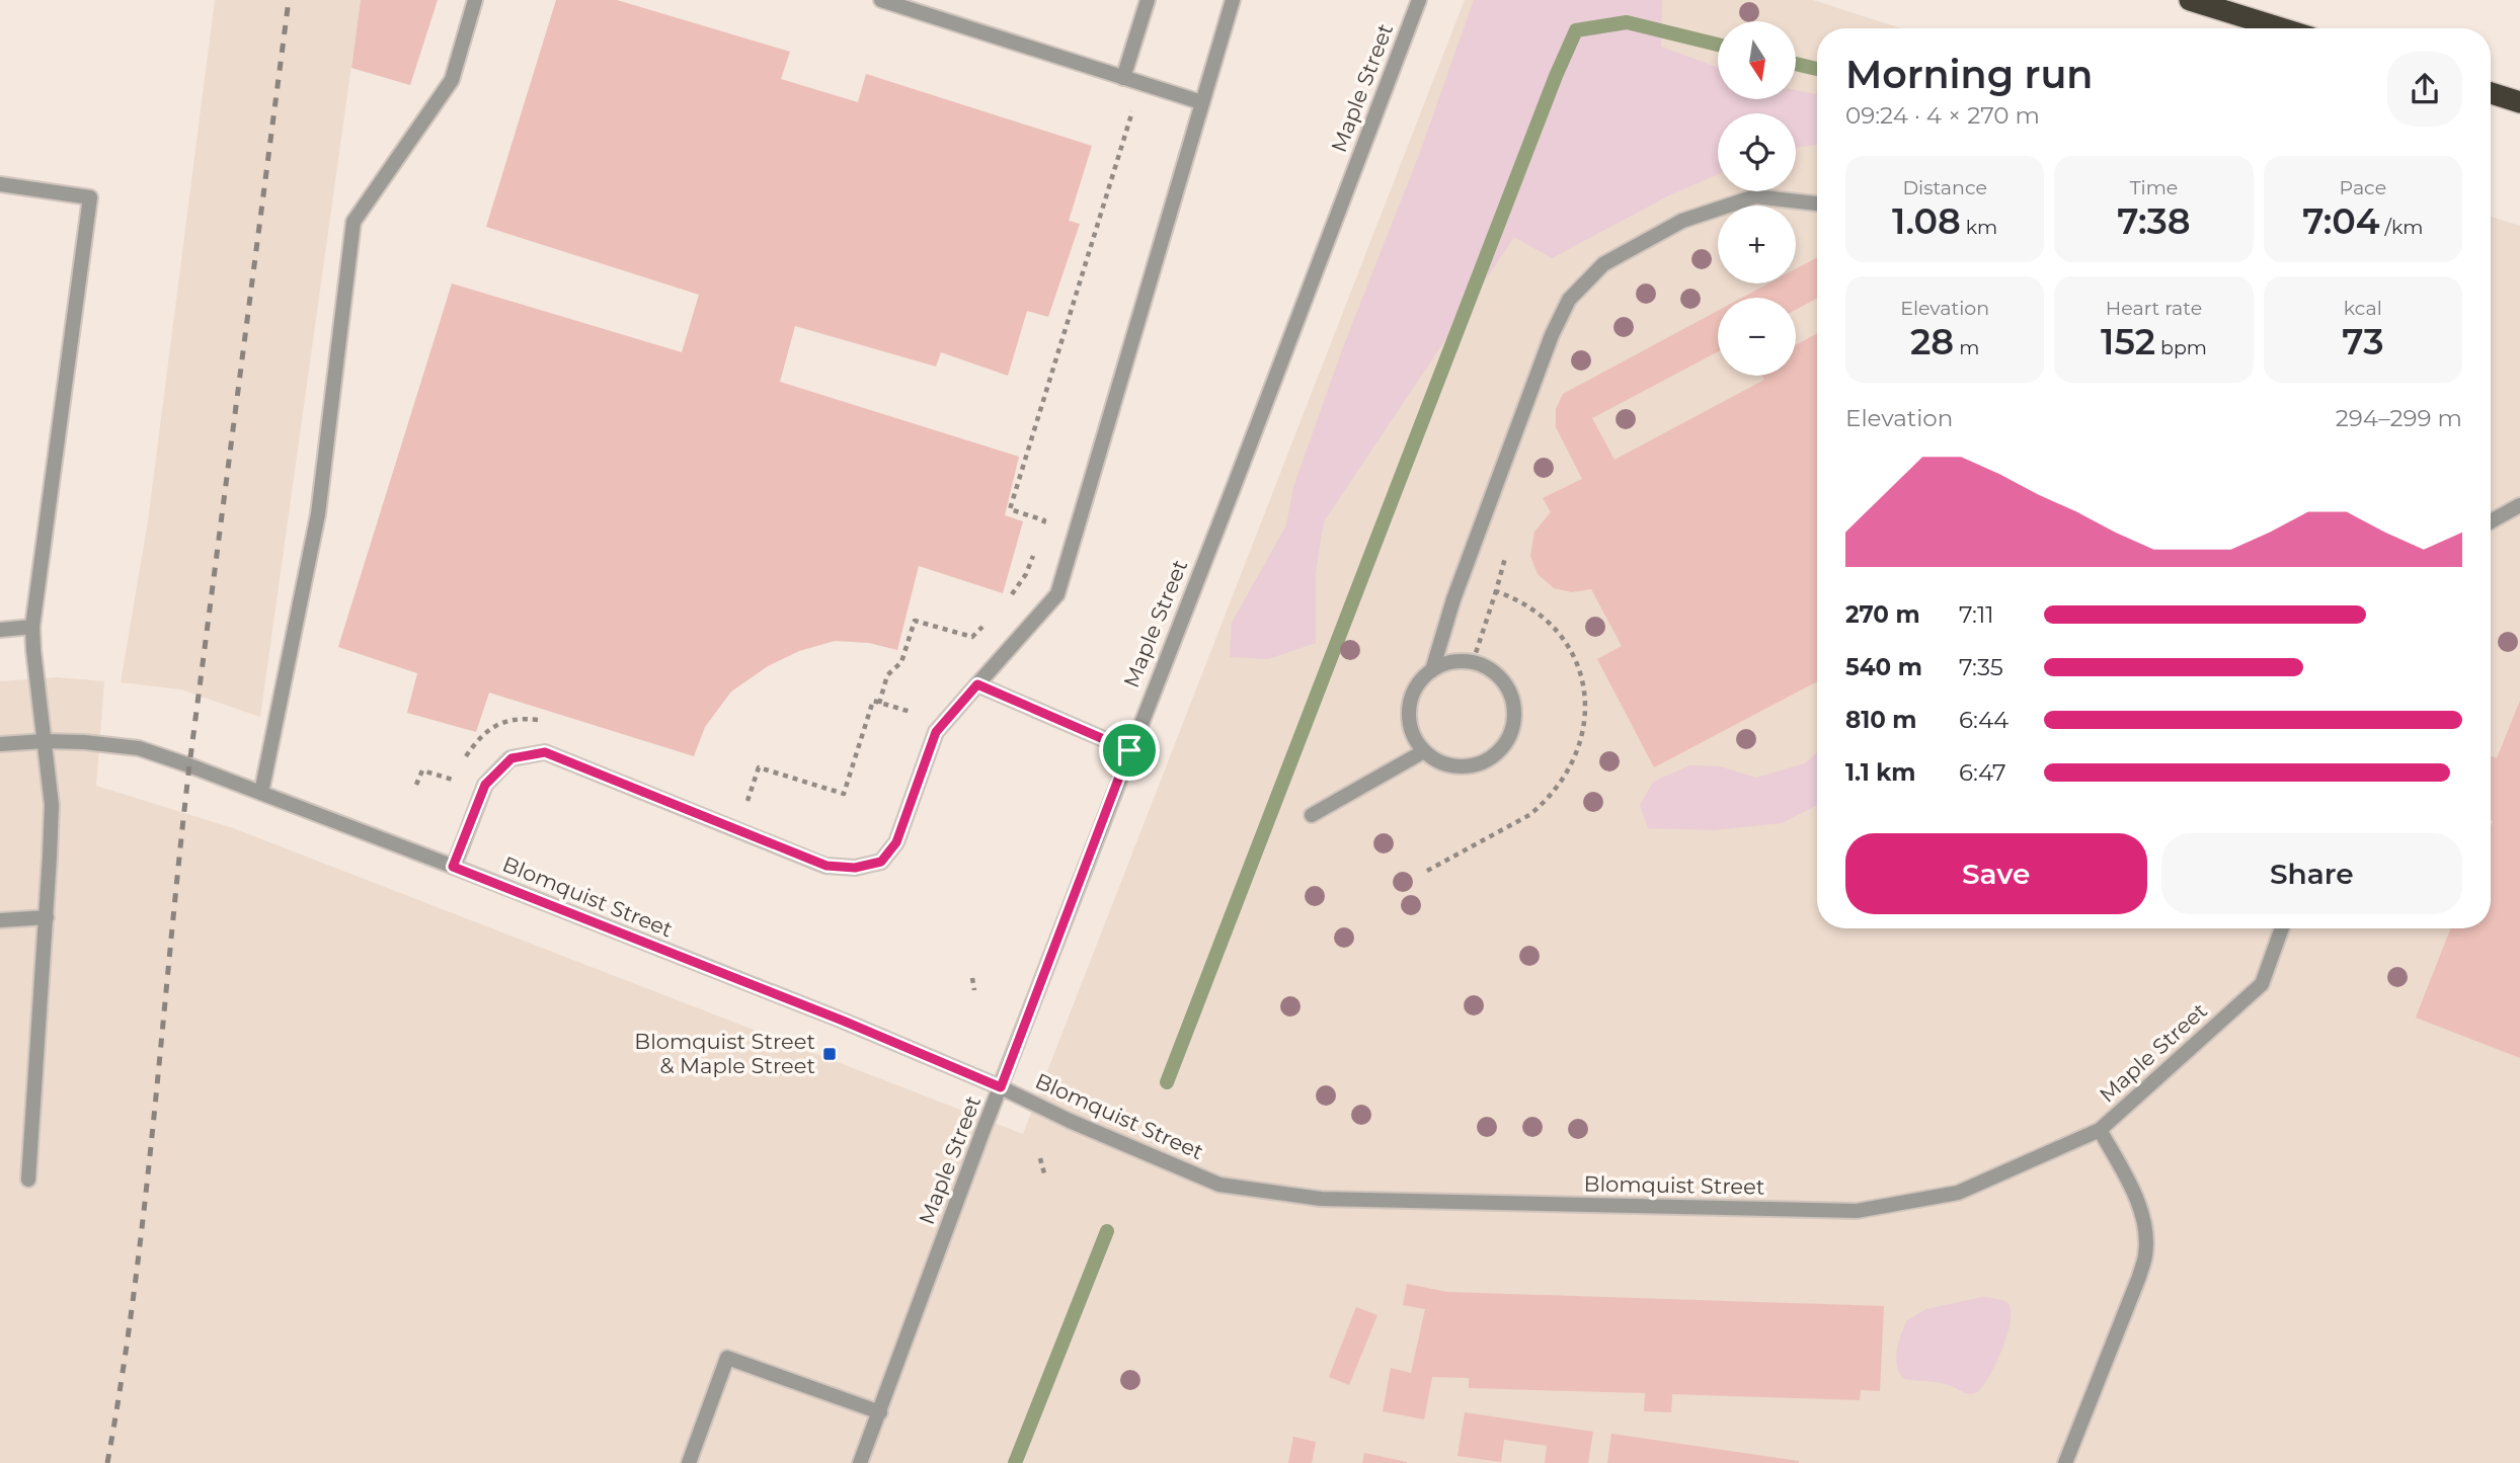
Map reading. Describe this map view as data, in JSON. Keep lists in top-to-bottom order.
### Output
{
  "streets": {
    "street": ["Maple Street", "Blomquist Street"]
  },
  "crossings": [
    ["Maple Street", "Blomquist Street"]
  ],
  "places": {
    "transit": ["Blomquist Street & Maple Street"]
  },
  "north": "bottom",
  "page": {
    "map_buttons": ["+", "−"],
    "heading": ["Morning run", "09:24 · 4 × 270 m"],
    "stats": [
      ["Distance", "1.08 km"],
      ["Time", "7:38"],
      ["Pace", "7:04 /km"],
      ["Elevation", "28 m"],
      ["Heart rate", "152 bpm"],
      ["kcal", "73"]
    ],
    "chart": ["Elevation", "294–299 m"],
    "list": [
      {
        "name": "270 m",
        "note": "7:11"
      },
      {
        "name": "540 m",
        "note": "7:35"
      },
      {
        "name": "810 m",
        "note": "6:44"
      },
      {
        "name": "1.1 km",
        "note": "6:47"
      }
    ],
    "buttons": ["Save", "Share"]
  }
}
